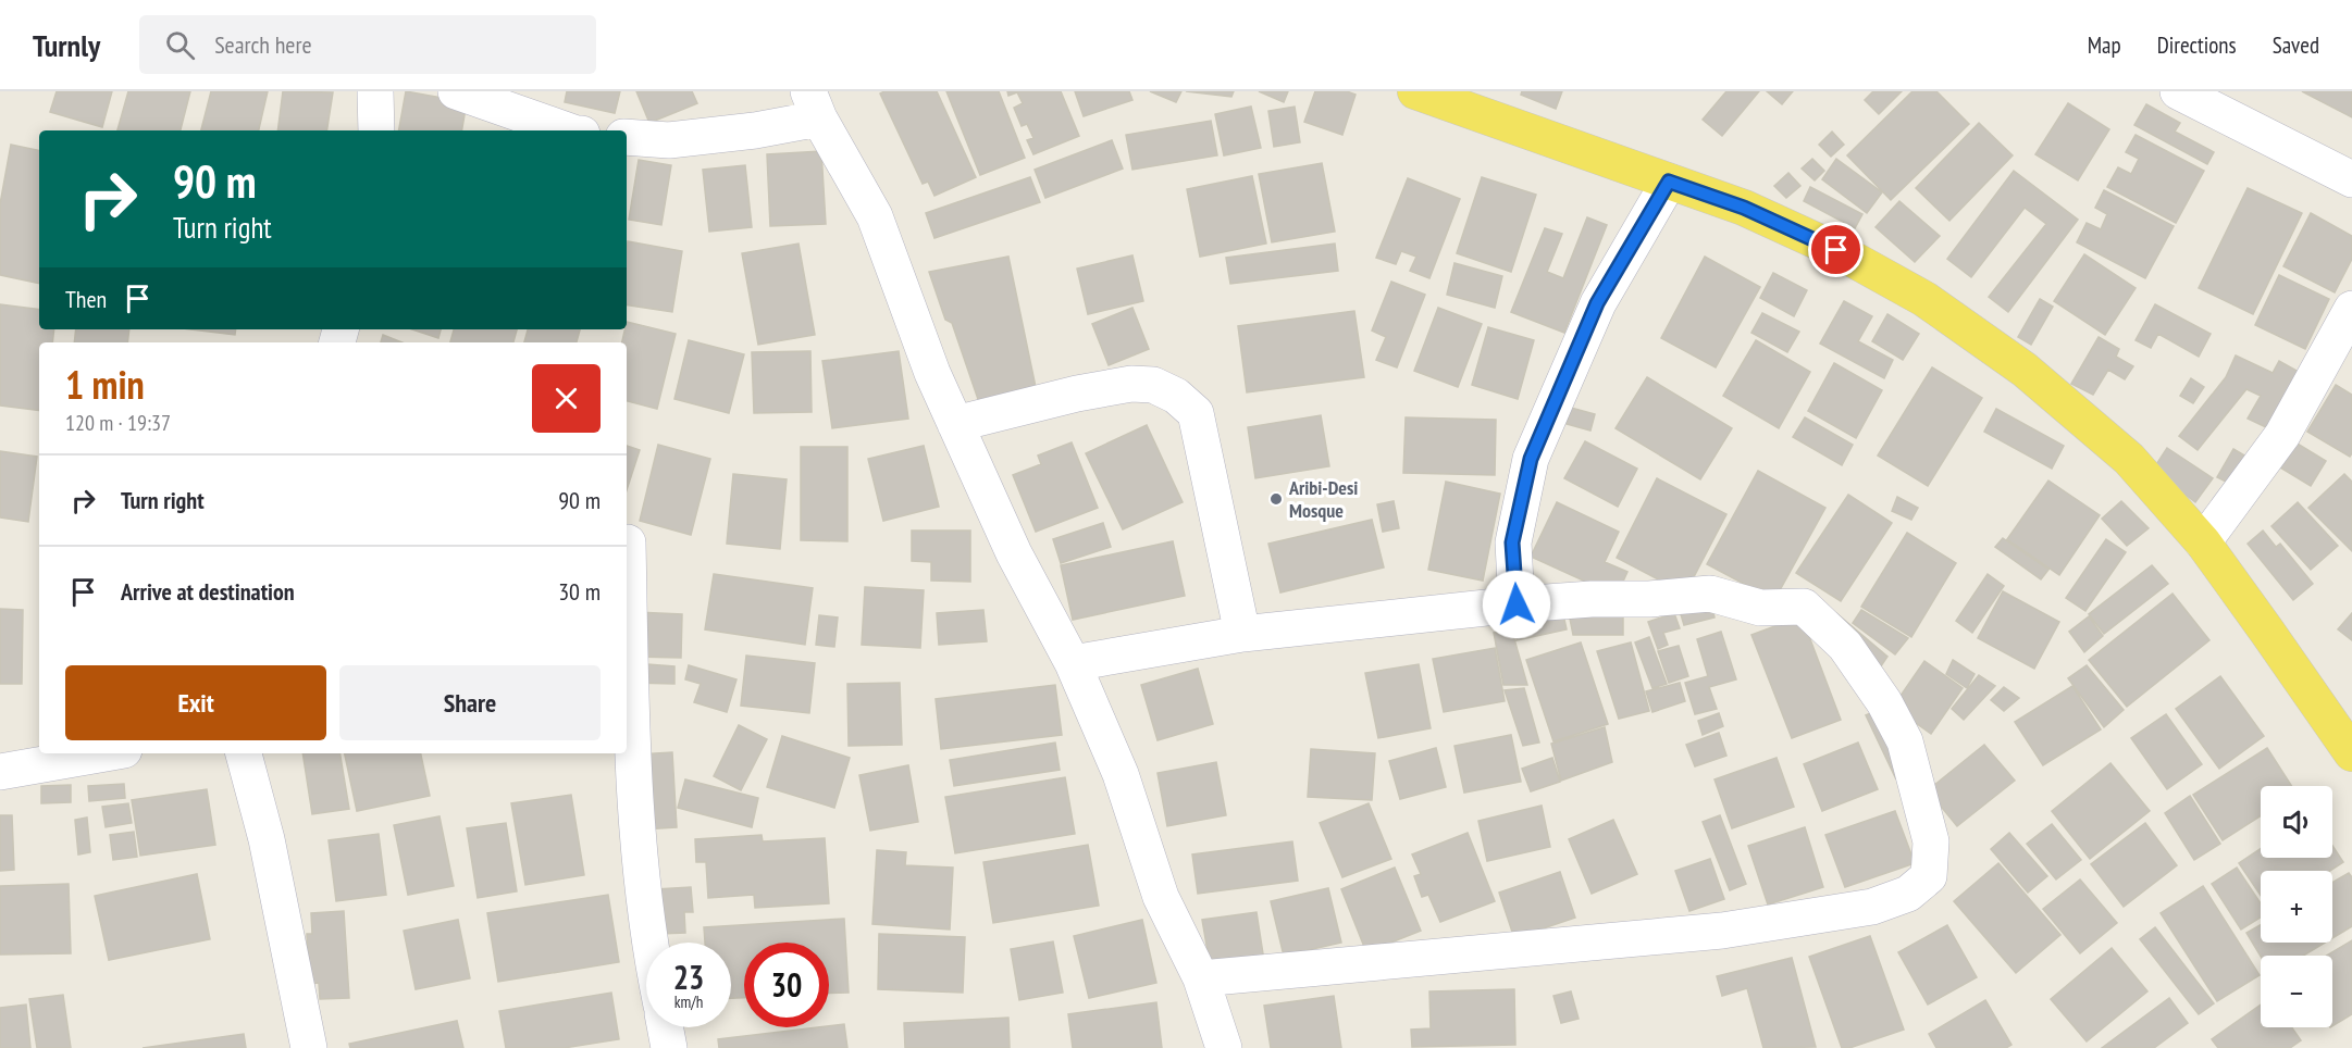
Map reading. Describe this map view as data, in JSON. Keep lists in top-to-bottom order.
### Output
{
  "places": ["Aribi-Desi Mosque"],
  "page": {
    "header": "Turnly",
    "search": "Search here",
    "nav": ["Map", "Directions", "Saved"],
    "turn": ["90 m", "Turn right"],
    "then": "Then",
    "heading": ["1 min", "120 m · 19:37"],
    "list": [
      {
        "name": "Turn right",
        "value": "90 m"
      },
      {
        "name": "Arrive at destination",
        "value": "30 m"
      }
    ],
    "buttons": ["Exit", "Share"],
    "map_buttons": ["+", "−"],
    "speed": "23 km/h",
    "limit": "30"
  }
}
